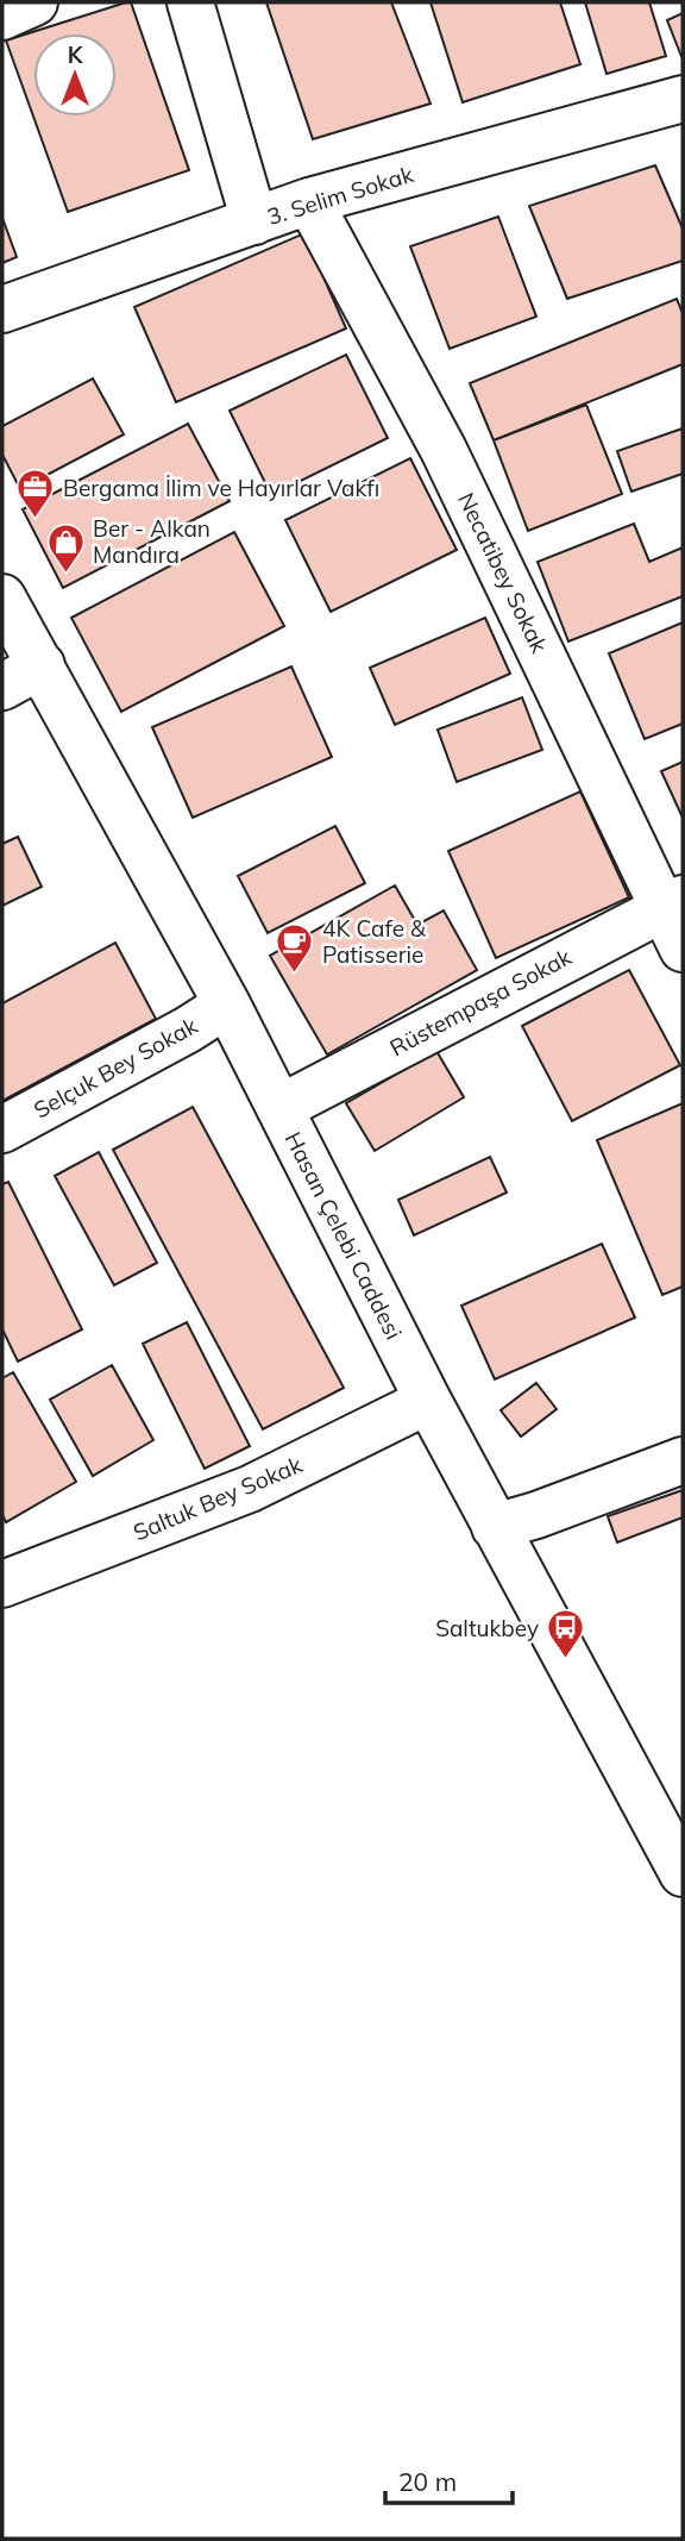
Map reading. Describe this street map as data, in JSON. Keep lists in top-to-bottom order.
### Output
{
  "streets": {
    "street": [
      "3. Selim Sokak",
      "Necatibey Sokak",
      "Rüstempaşa Sokak",
      "Selçuk Bey Sokak",
      "Hasan Çelebi Caddesi",
      "Saltuk Bey Sokak"
    ]
  },
  "crossings": [
    ["3. Selim Sokak", "Necatibey Sokak"],
    ["Necatibey Sokak", "Rüstempaşa Sokak"],
    ["Rüstempaşa Sokak", "Hasan Çelebi Caddesi"],
    ["Selçuk Bey Sokak", "Hasan Çelebi Caddesi"],
    ["Hasan Çelebi Caddesi", "Saltuk Bey Sokak"]
  ],
  "places": {
    "office": ["Bergama İlim ve Hayırlar Vakfı"],
    "shop": ["Ber - Alkan Mandıra"],
    "cafe": ["4K Cafe & Patisserie"],
    "bus stop": ["Saltukbey"]
  },
  "scale_bar": "20 m",
  "north": "top"
}
